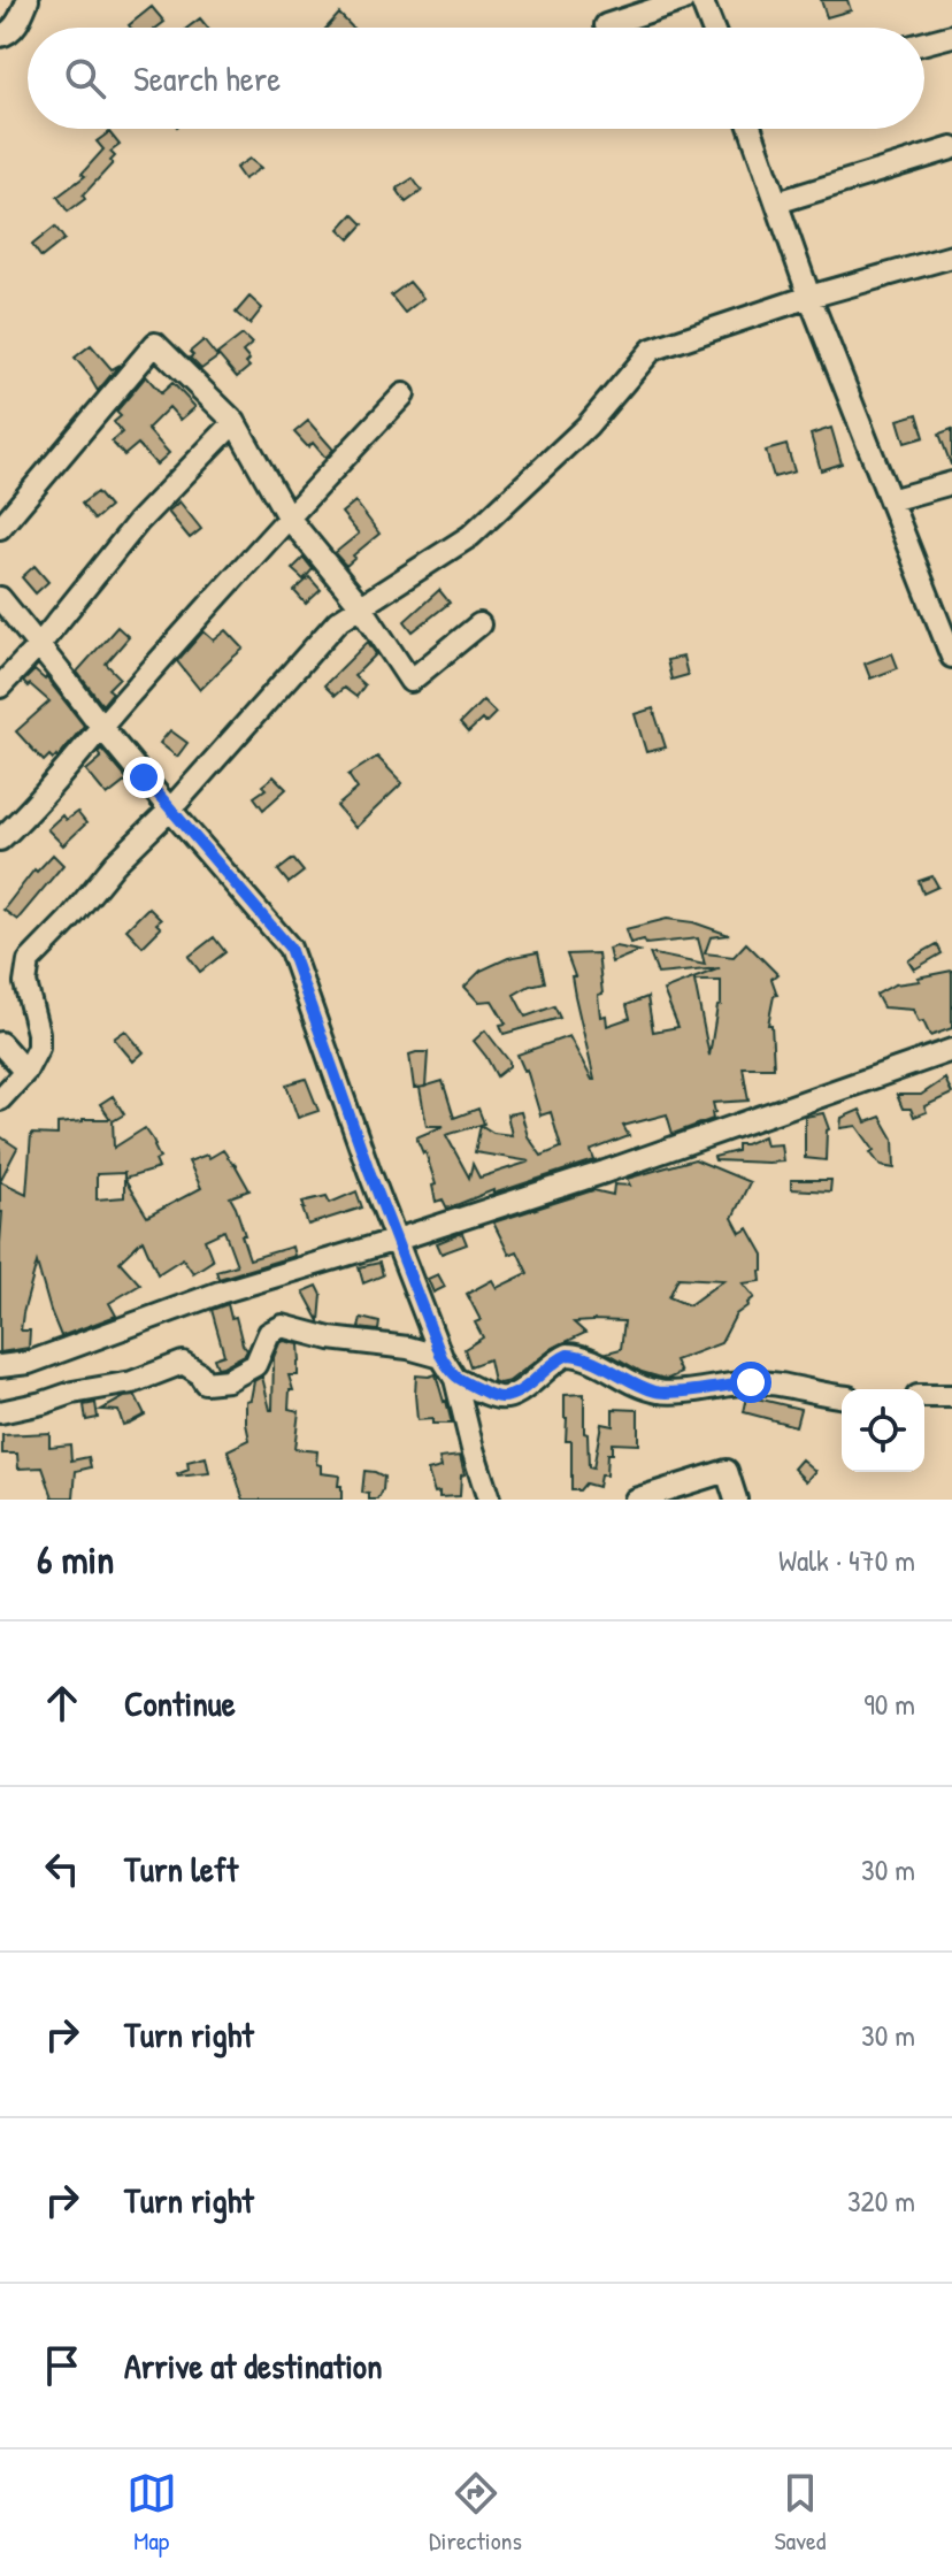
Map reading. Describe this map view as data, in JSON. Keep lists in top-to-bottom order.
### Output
{
  "page": {
    "search": "Search here",
    "heading": ["6 min", "Walk · 470 m"],
    "list": [
      ["Continue", "90 m"],
      ["Turn left", "30 m"],
      ["Turn right", "30 m"],
      ["Turn right", "320 m"],
      "Arrive at destination"
    ],
    "nav": ["Map", "Directions", "Saved"]
  }
}
